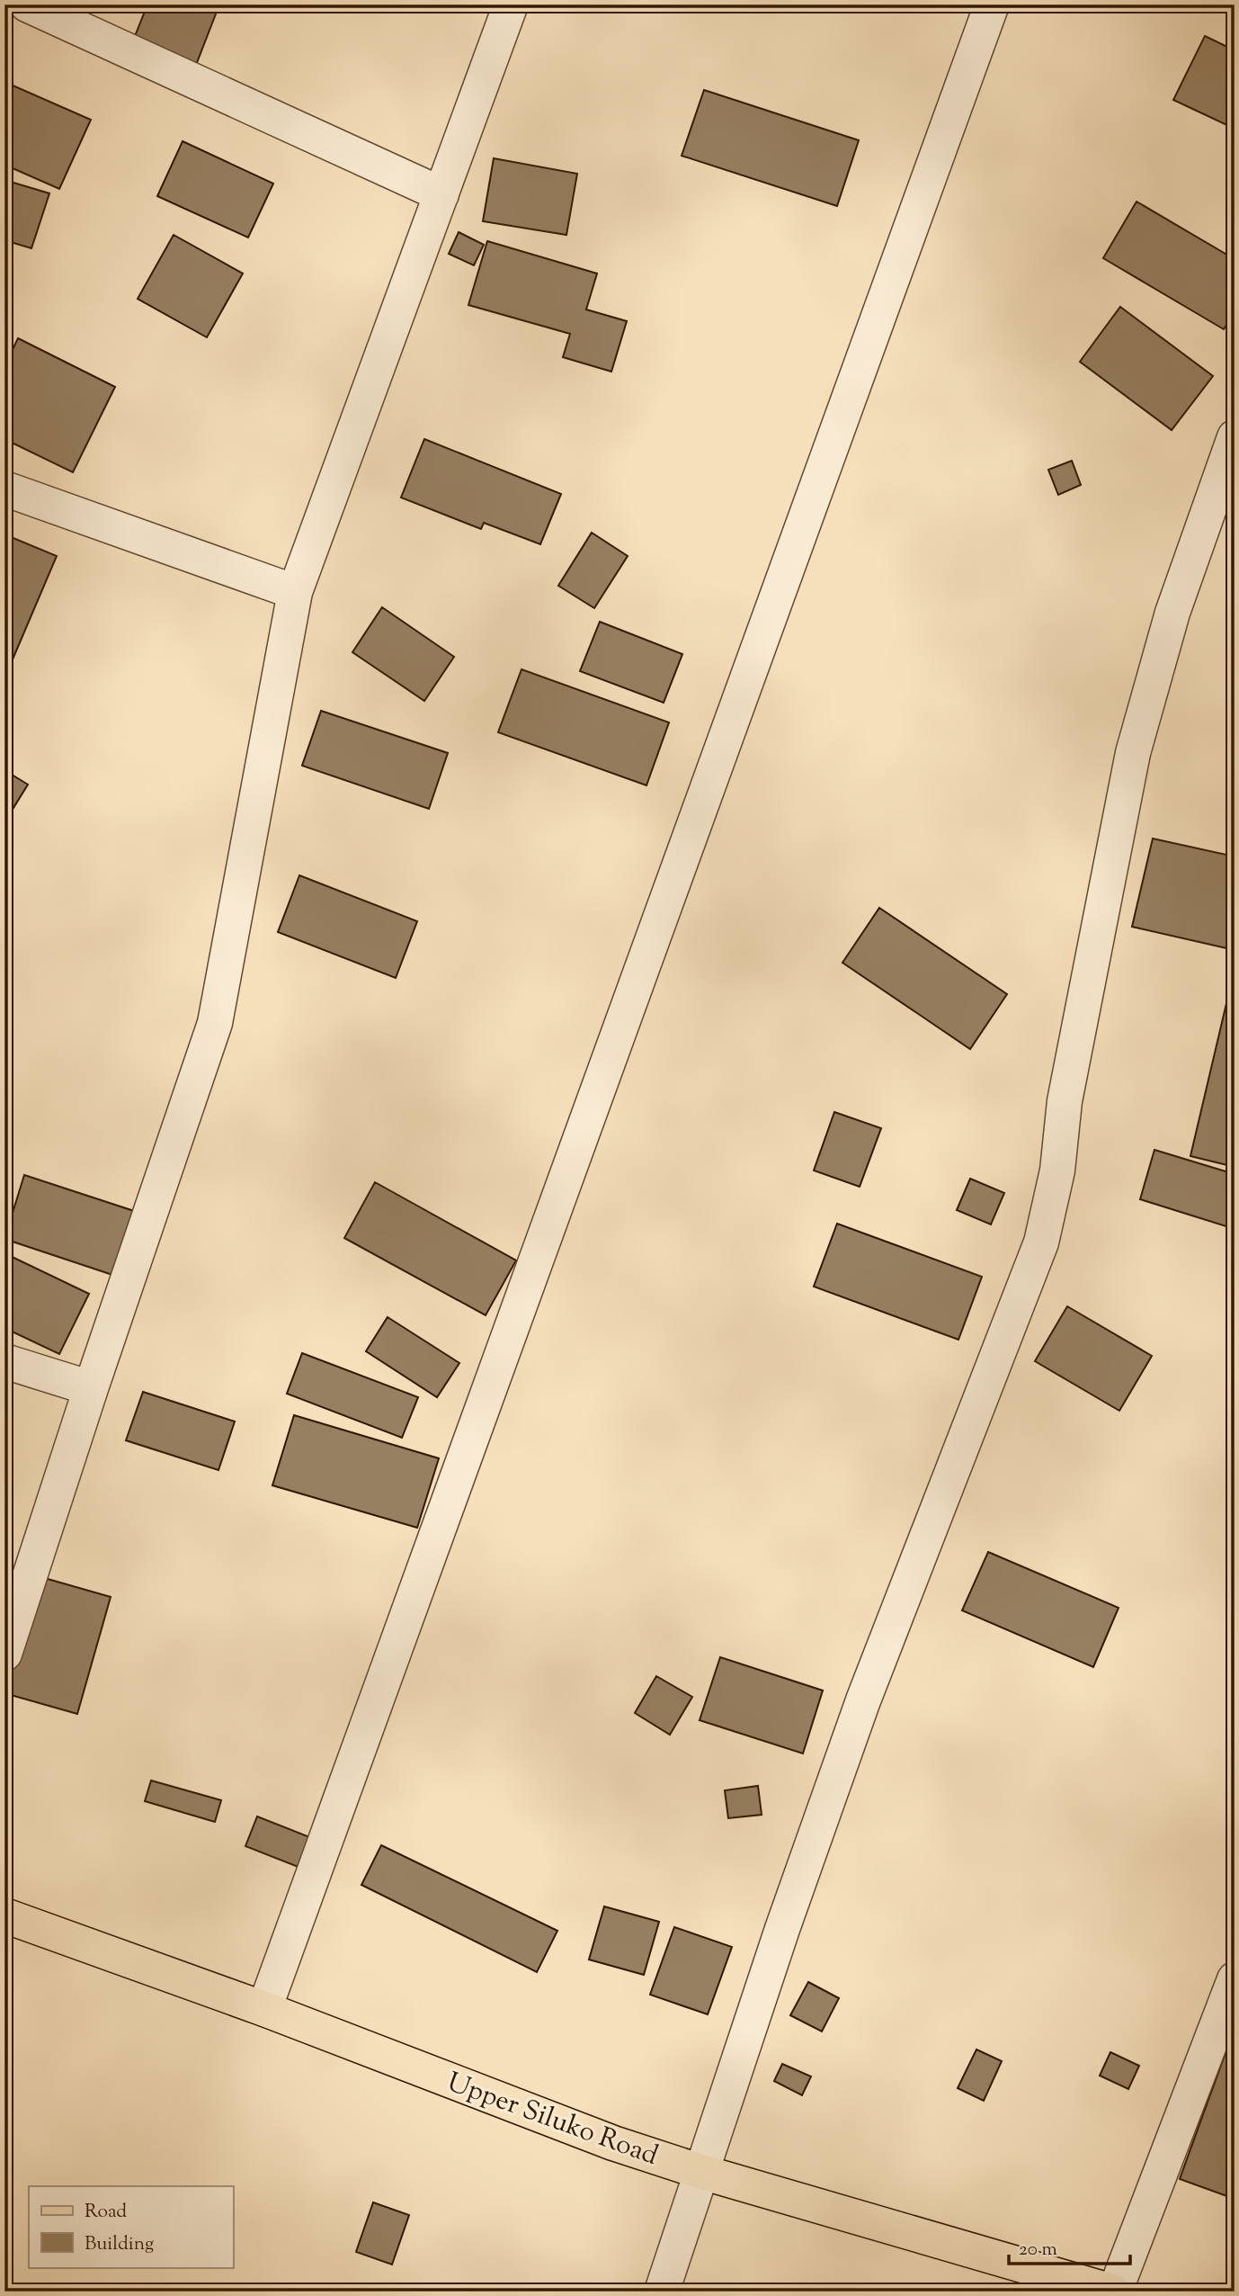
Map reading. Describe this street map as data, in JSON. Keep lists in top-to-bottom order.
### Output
{
  "streets": {
    "main road": ["Upper Siluko Road"]
  },
  "legend": ["Road", "Building"],
  "scale_bar": "20 m"
}
